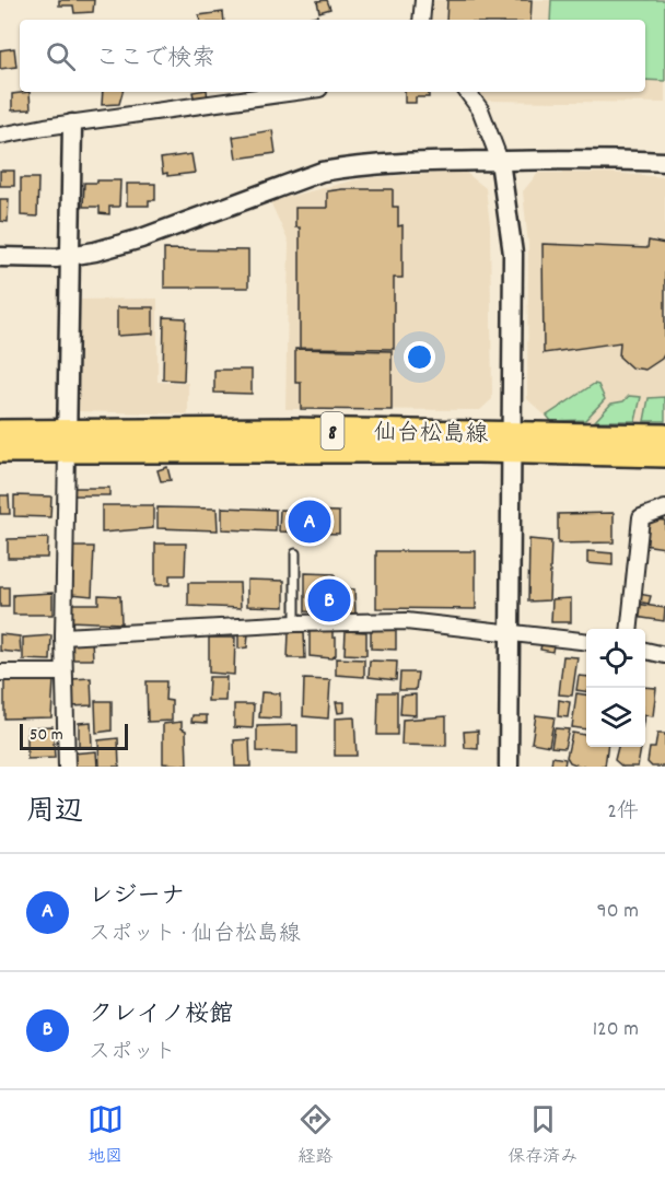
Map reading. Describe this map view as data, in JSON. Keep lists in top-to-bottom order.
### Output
{
  "streets": {
    "main road": ["8", "仙台松島線"]
  },
  "scale_bar": "50 m",
  "page": {
    "search": "ここで検索",
    "pins": ["A", "B"],
    "scale": "50 m",
    "heading": ["周辺", "2件"],
    "list": [
      {
        "mark": "A",
        "name": "レジーナ",
        "note": "スポット · 仙台松島線",
        "value": "90 m"
      },
      {
        "mark": "B",
        "name": "クレイノ桜館",
        "note": "スポット",
        "value": "120 m"
      }
    ],
    "nav": ["地図", "経路", "保存済み"]
  }
}
